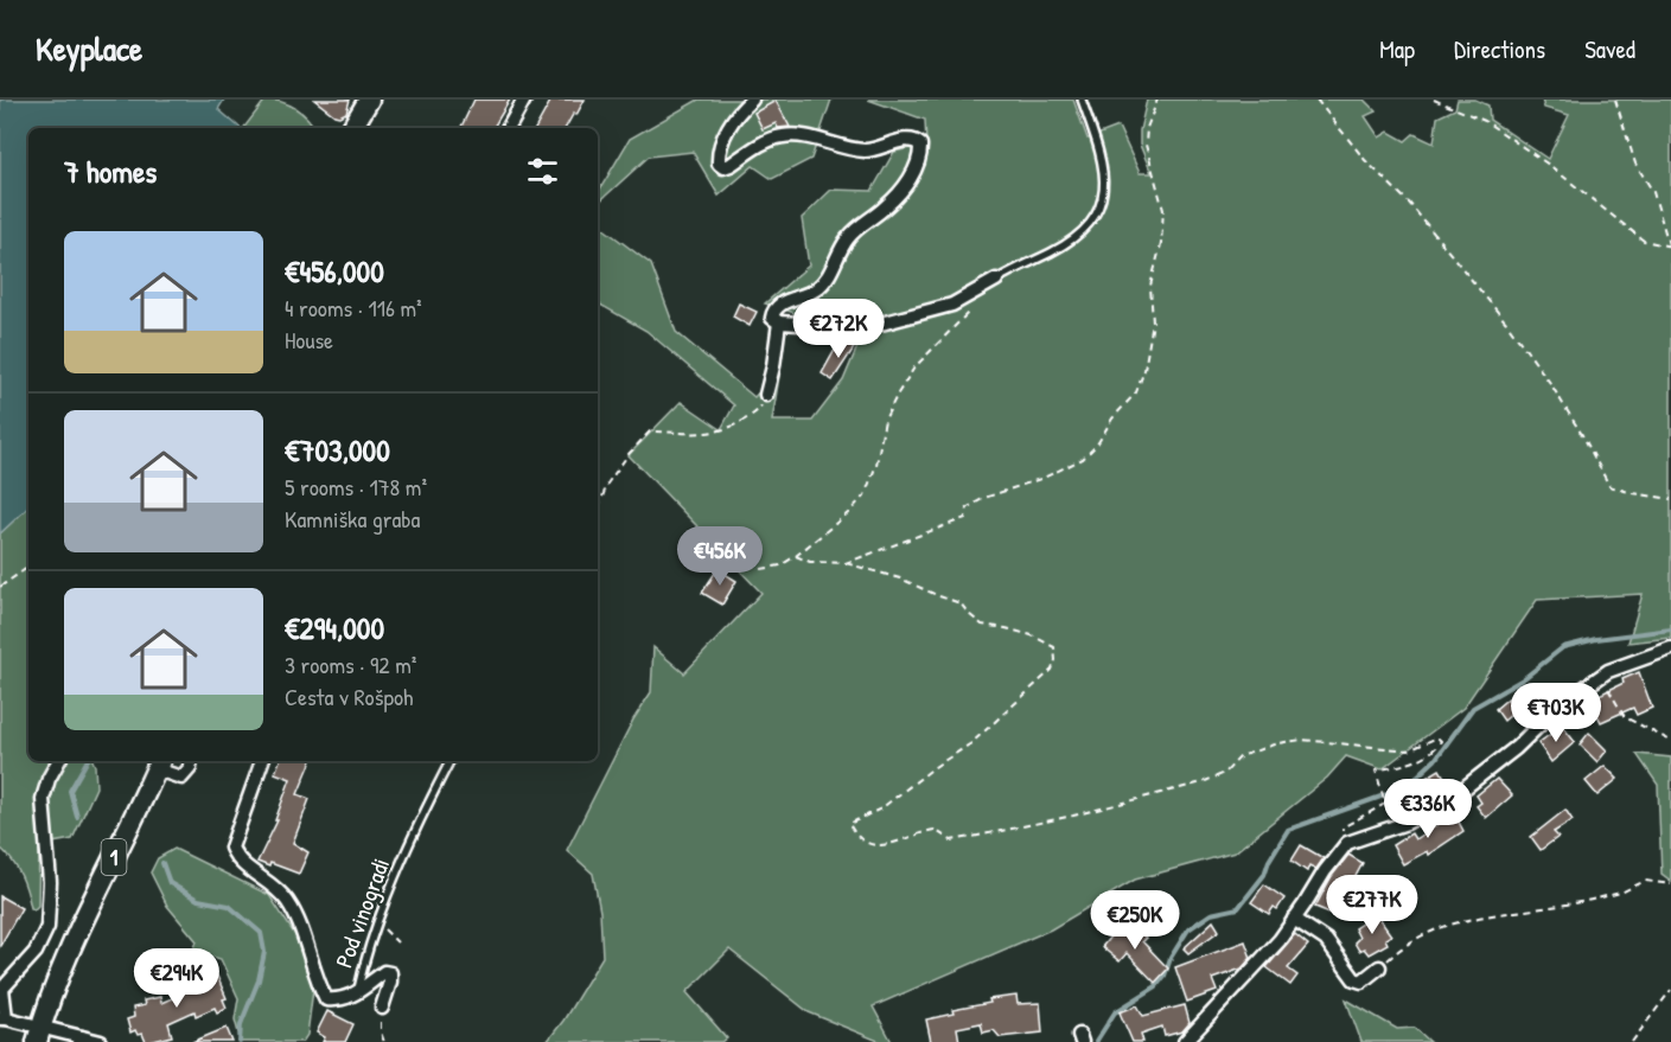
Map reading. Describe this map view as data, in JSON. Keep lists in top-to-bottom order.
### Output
{
  "streets": {
    "main road": ["1"],
    "street": ["Pod vinogradi"]
  },
  "page": {
    "header": "Keyplace",
    "nav": ["Map", "Directions", "Saved"],
    "heading": "7 homes",
    "list": [
      {
        "name": "€456,000",
        "note": "4 rooms · 116 m² · House"
      },
      {
        "name": "€703,000",
        "note": "5 rooms · 178 m² · Kamniška graba"
      },
      {
        "name": "€294,000",
        "note": "3 rooms · 92 m² · Cesta v Rošpoh"
      }
    ],
    "price": [
      "€272K",
      "€456K",
      "€703K",
      "€336K",
      "€277K",
      "€250K",
      "€294K"
    ]
  }
}
